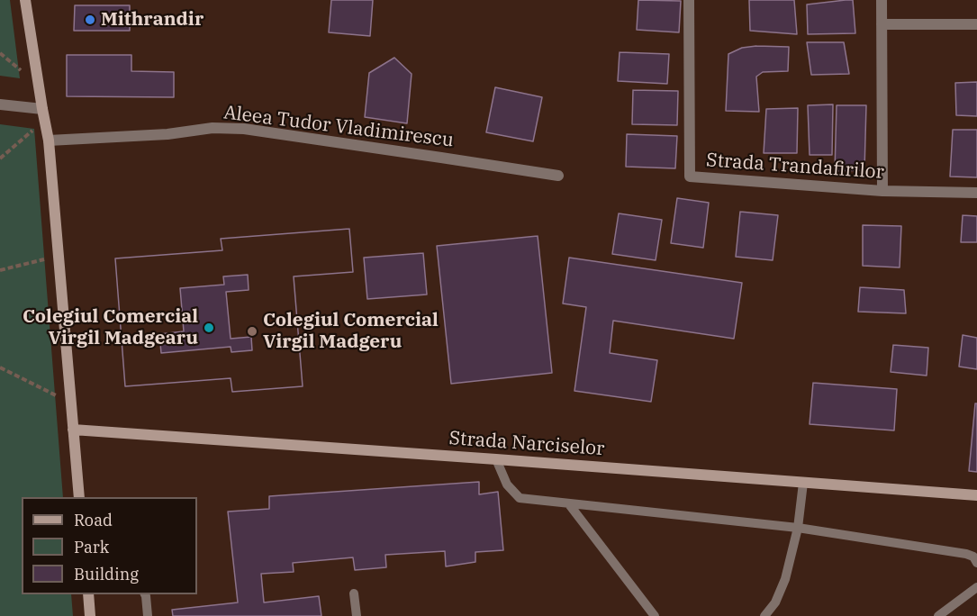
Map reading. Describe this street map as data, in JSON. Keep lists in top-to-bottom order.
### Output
{
  "streets": {
    "main road": ["Strada Narciselor"],
    "street": ["Aleea Tudor Vladimirescu", "Strada Trandafirilor"]
  },
  "places": ["Mithrandir", "Colegiul Comercial Virgil Madgearu", "Colegiul Comercial Virgil Madgeru"],
  "legend": ["Road", "Park", "Building"]
}
